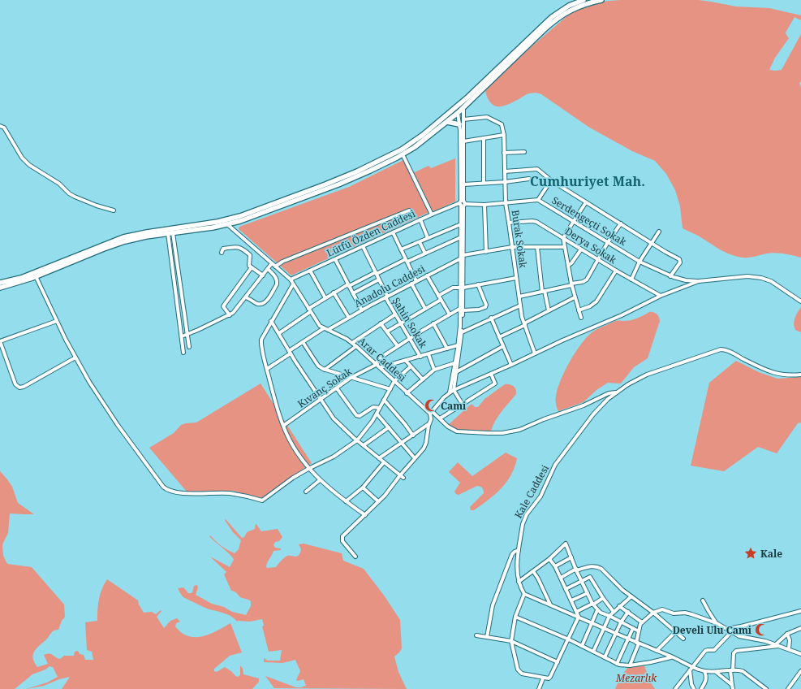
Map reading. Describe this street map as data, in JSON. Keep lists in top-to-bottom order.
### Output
{
  "streets": {
    "street": [
      "Serdengeçti Sokak",
      "Lütfü Özden Caddesi",
      "Burak Sokak",
      "Derya Sokak",
      "Anadolu Caddesi",
      "Şahin Sokak",
      "Arar Caddesi",
      "Kıvanç Sokak",
      "Kale Caddesi"
    ]
  },
  "crossings": [
    ["Serdengeçti Sokak", "Lütfü Özden Caddesi"],
    ["Serdengeçti Sokak", "Burak Sokak"],
    ["Lütfü Özden Caddesi", "Şahin Sokak"],
    ["Lütfü Özden Caddesi", "Arar Caddesi"],
    ["Burak Sokak", "Derya Sokak"],
    ["Burak Sokak", "Anadolu Caddesi"],
    ["Anadolu Caddesi", "Şahin Sokak"],
    ["Anadolu Caddesi", "Arar Caddesi"],
    ["Şahin Sokak", "Kıvanç Sokak"],
    ["Arar Caddesi", "Kıvanç Sokak"],
    ["Arar Caddesi", "Kale Caddesi"]
  ],
  "districts": ["Cumhuriyet Mah."],
  "parks": ["Mezarlık"],
  "places": {
    "mosque": ["Cami", "Develi Ulu Cami"],
    "place": ["Kale"]
  }
}
